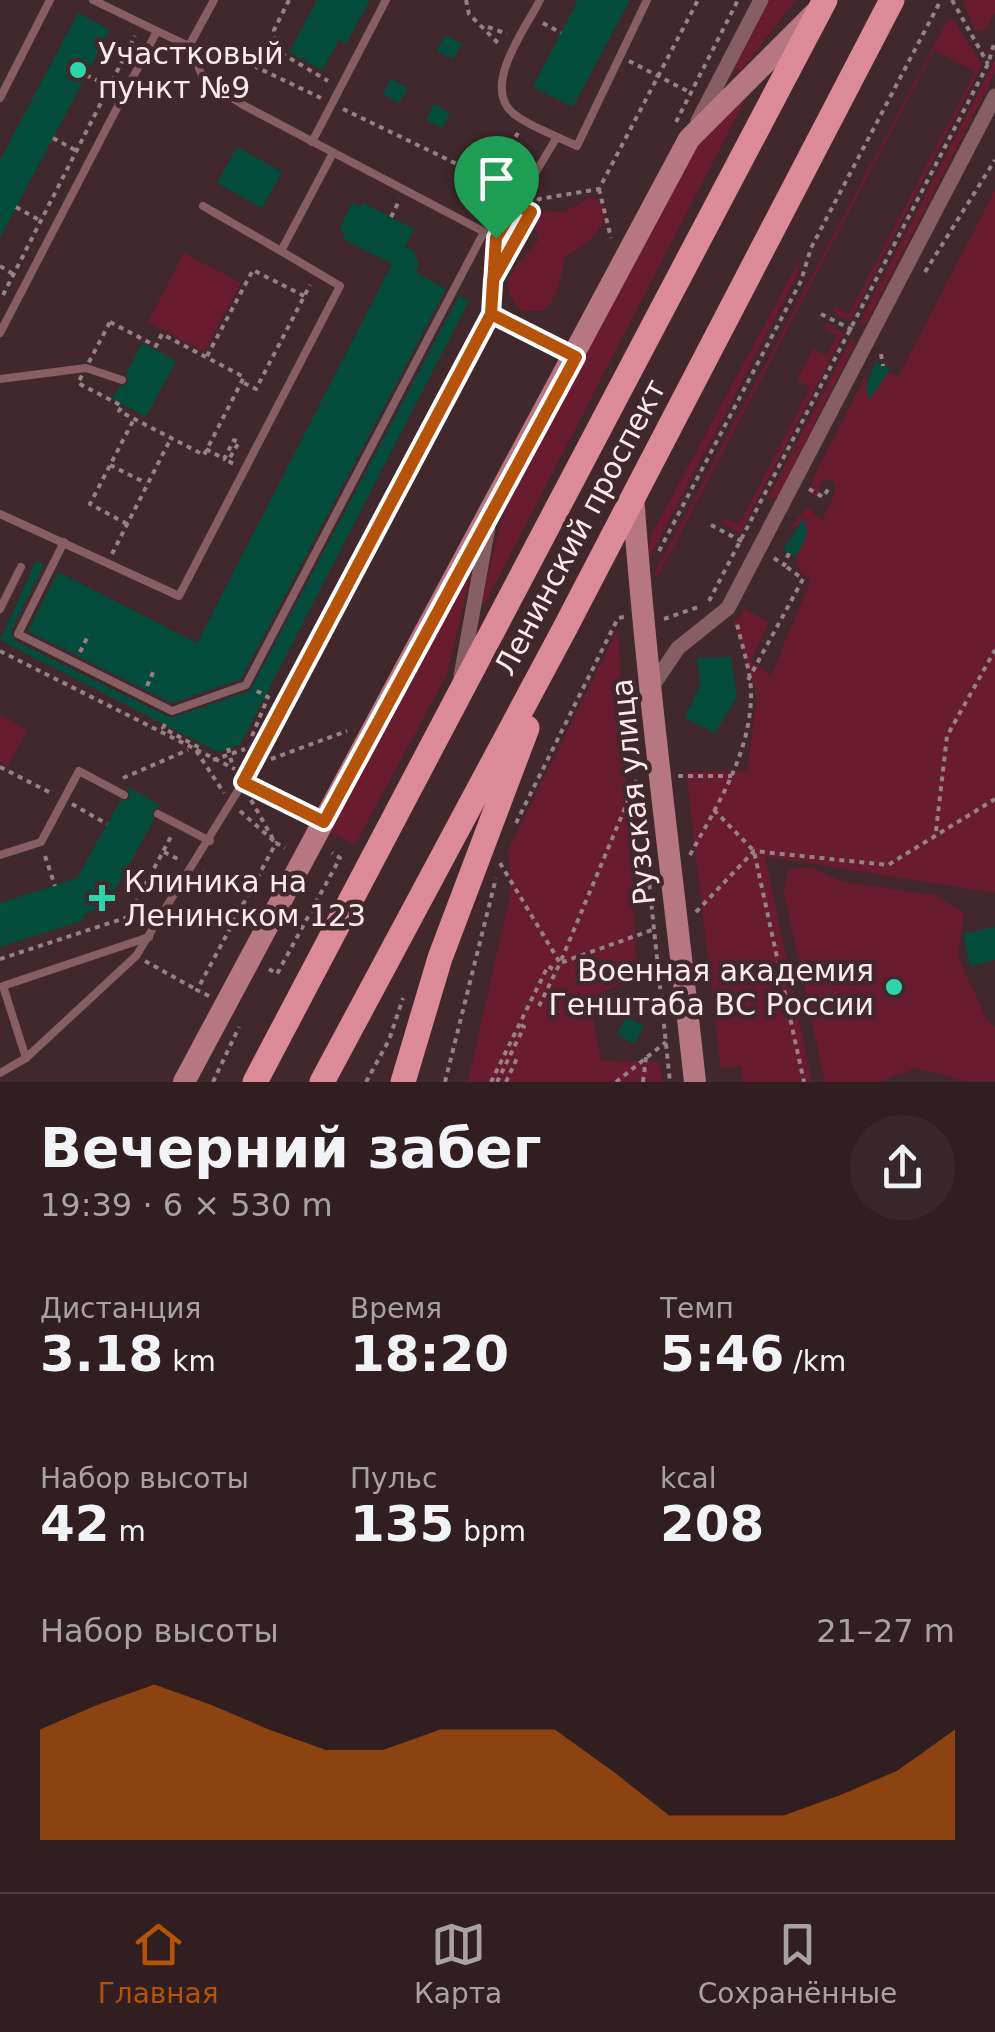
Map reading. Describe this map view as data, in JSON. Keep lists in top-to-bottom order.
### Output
{
  "streets": {
    "main road": ["Ленинский проспект", "Рузская улица"]
  },
  "crossings": [
    ["Ленинский проспект", "Рузская улица"]
  ],
  "places": {
    "other": ["Участковый пункт №9", "Военная академия Генштаба ВС России"],
    "health": ["Клиника на Ленинском 123"]
  },
  "page": {
    "heading": ["Вечерний забег", "19:39 · 6 × 530 m"],
    "stats": [
      ["Дистанция", "3.18 km"],
      ["Время", "18:20"],
      ["Темп", "5:46 /km"],
      ["Набор высоты", "42 m"],
      ["Пульс", "135 bpm"],
      ["kcal", "208"]
    ],
    "chart": ["Набор высоты", "21–27 m"],
    "tabs": ["Главная", "Карта", "Сохранённые"]
  }
}
